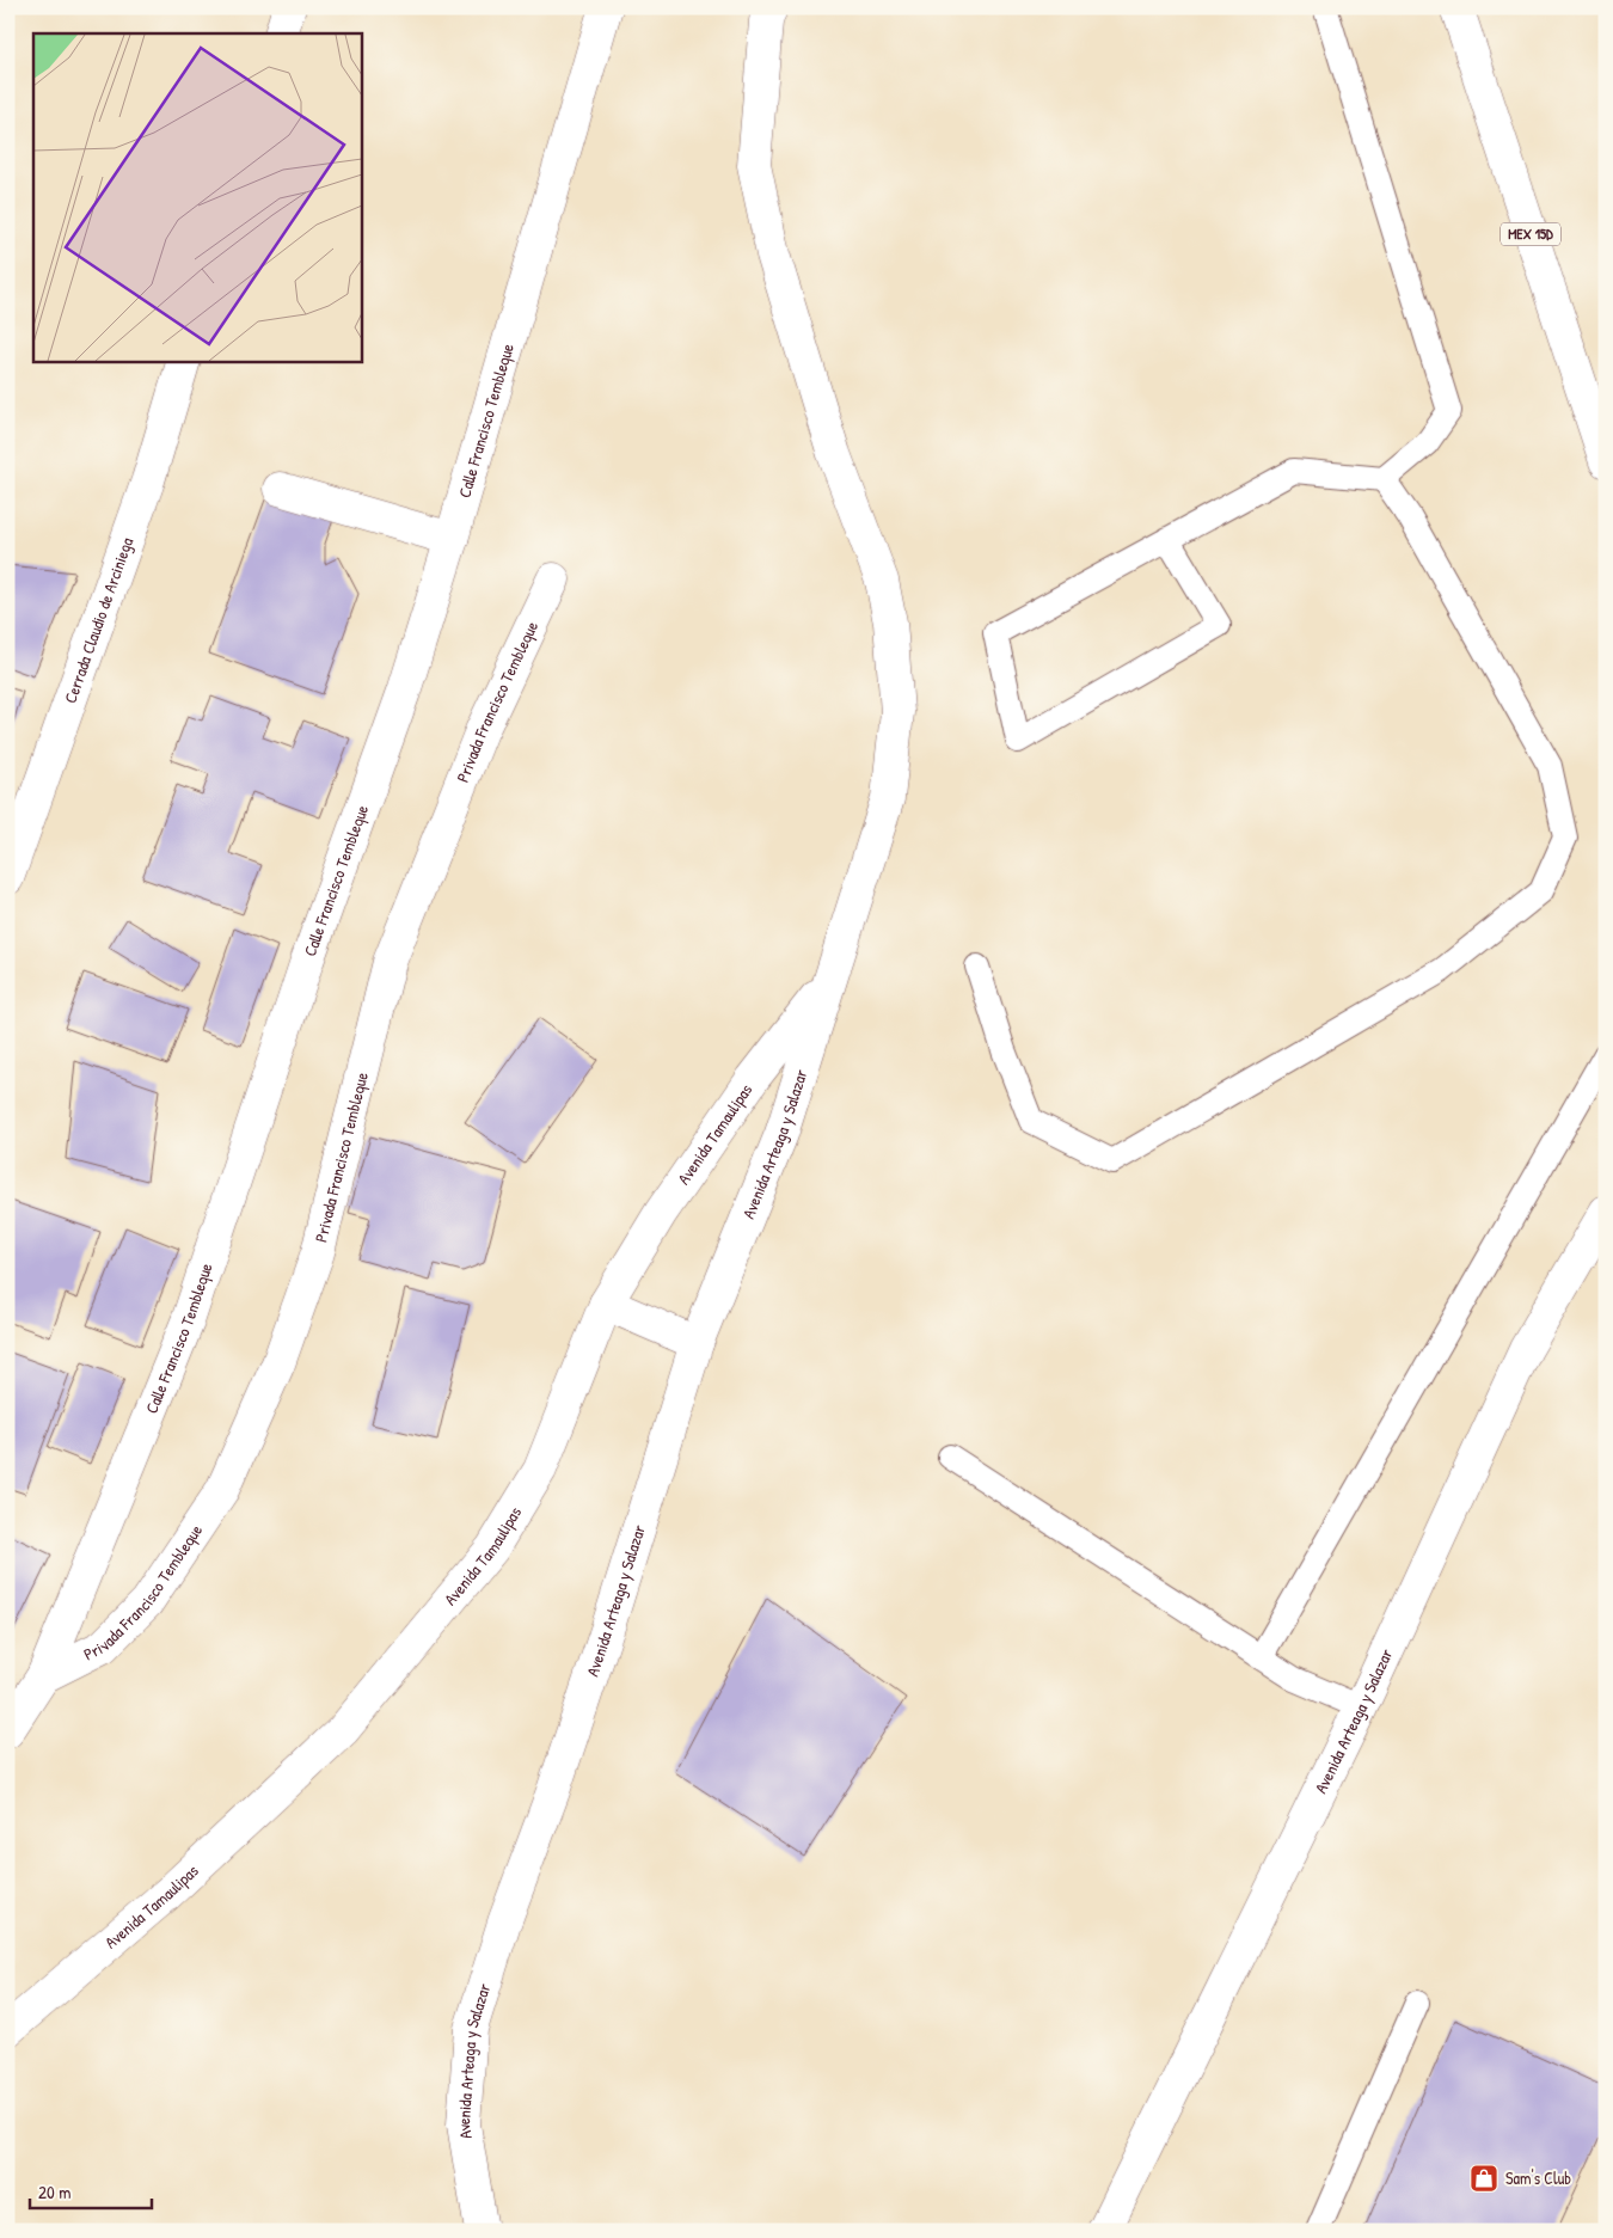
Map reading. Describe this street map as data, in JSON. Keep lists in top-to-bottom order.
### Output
{
  "streets": {
    "main road": [
      "MEX 15D",
      "Calle Francisco Tembleque",
      "Cerrada Claudio de Arciniega",
      "Privada Francisco Tembleque",
      "Avenida Tamaulipas",
      "Avenida Arteaga y Salazar"
    ]
  },
  "crossings": [
    ["Calle Francisco Tembleque", "Privada Francisco Tembleque"],
    ["Avenida Tamaulipas", "Avenida Arteaga y Salazar"]
  ],
  "places": {
    "shop": ["Sam's Club"]
  },
  "scale_bar": "20 m"
}
